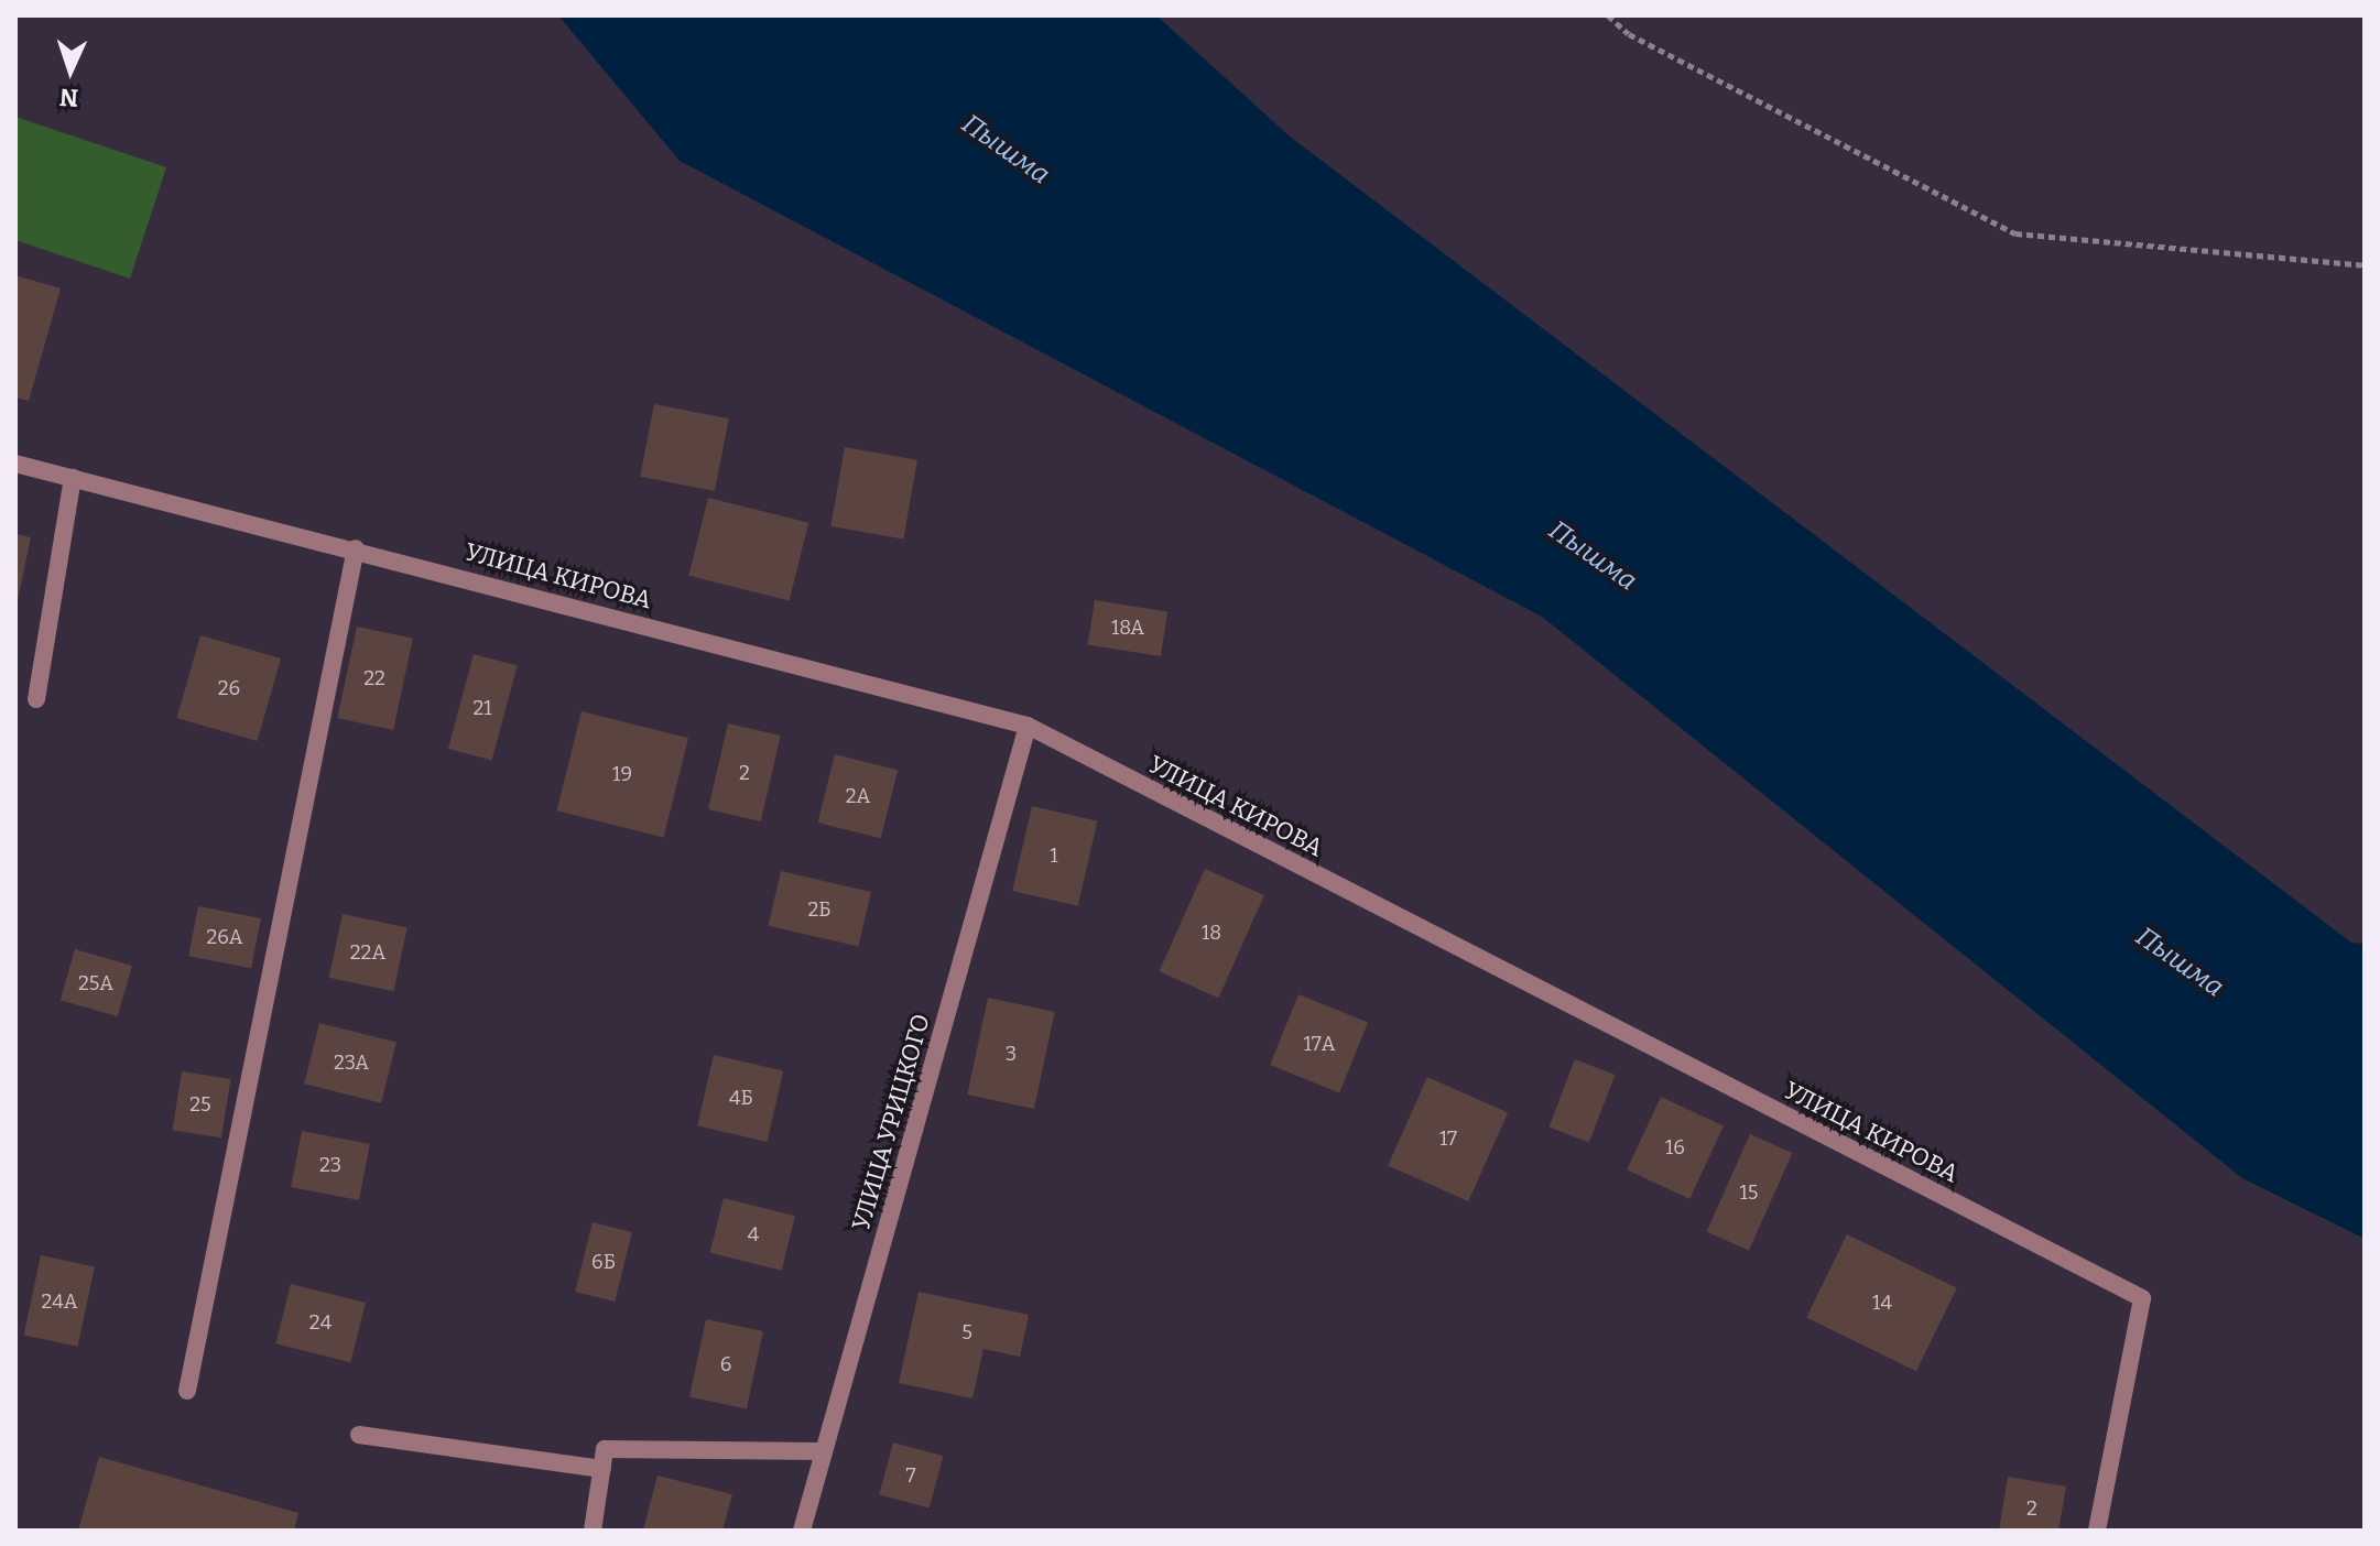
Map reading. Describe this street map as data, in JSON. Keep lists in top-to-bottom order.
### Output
{
  "streets": {
    "street": ["УЛИЦА КИРОВА", "УЛИЦА УРИЦКОГО"]
  },
  "crossings": [
    ["УЛИЦА КИРОВА", "УЛИЦА УРИЦКОГО"]
  ],
  "water": ["Пышма"],
  "house_numbers": [
    "18А",
    "22",
    "26",
    "21",
    "2",
    "19",
    "2А",
    "1",
    "2Б",
    "18",
    "26А",
    "22А",
    "25А",
    "17А",
    "3",
    "23А",
    "4Б",
    "25",
    "17",
    "16",
    "23",
    "15",
    "4",
    "6Б",
    "24А",
    "14",
    "24",
    "5",
    "6",
    "7",
    "2"
  ],
  "north": "bottom"
}
